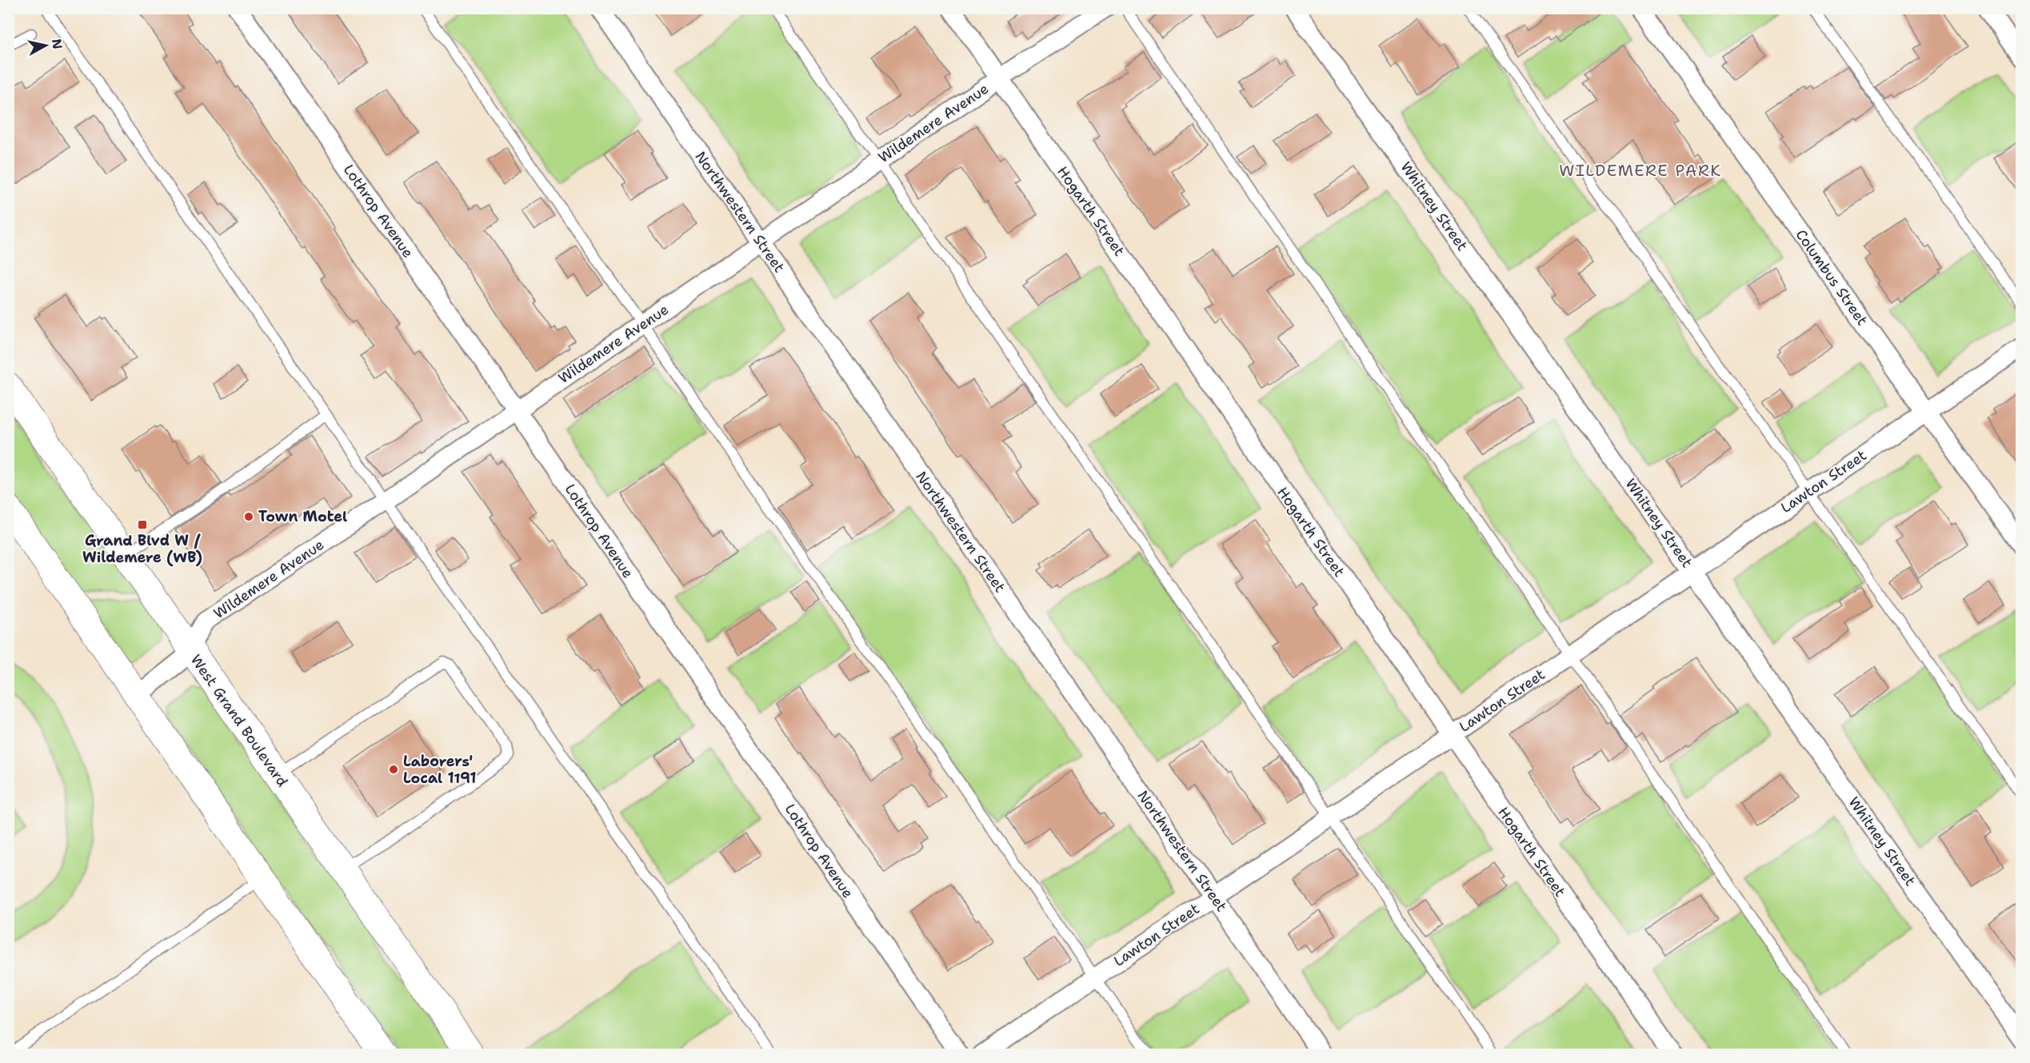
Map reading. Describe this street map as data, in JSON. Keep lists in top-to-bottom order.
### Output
{
  "streets": {
    "main road": ["West Grand Boulevard"],
    "street": [
      "Wildemere Avenue",
      "Whitney Street",
      "Lothrop Avenue",
      "Hogarth Street",
      "Northwestern Street",
      "Columbus Street",
      "Lawton Street"
    ]
  },
  "crossings": [
    ["Wildemere Avenue", "Lothrop Avenue"],
    ["Wildemere Avenue", "Hogarth Street"],
    ["Wildemere Avenue", "Northwestern Street"],
    ["Wildemere Avenue", "West Grand Boulevard"],
    ["Whitney Street", "Lawton Street"],
    ["Hogarth Street", "Lawton Street"],
    ["Northwestern Street", "Lawton Street"],
    ["Columbus Street", "Lawton Street"]
  ],
  "districts": ["WILDEMERE PARK"],
  "places": {
    "other": ["Town Motel", "Laborers' Local 1191"],
    "transit": ["Grand Blvd W / Wildemere (WB)"]
  },
  "north": "right"
}
